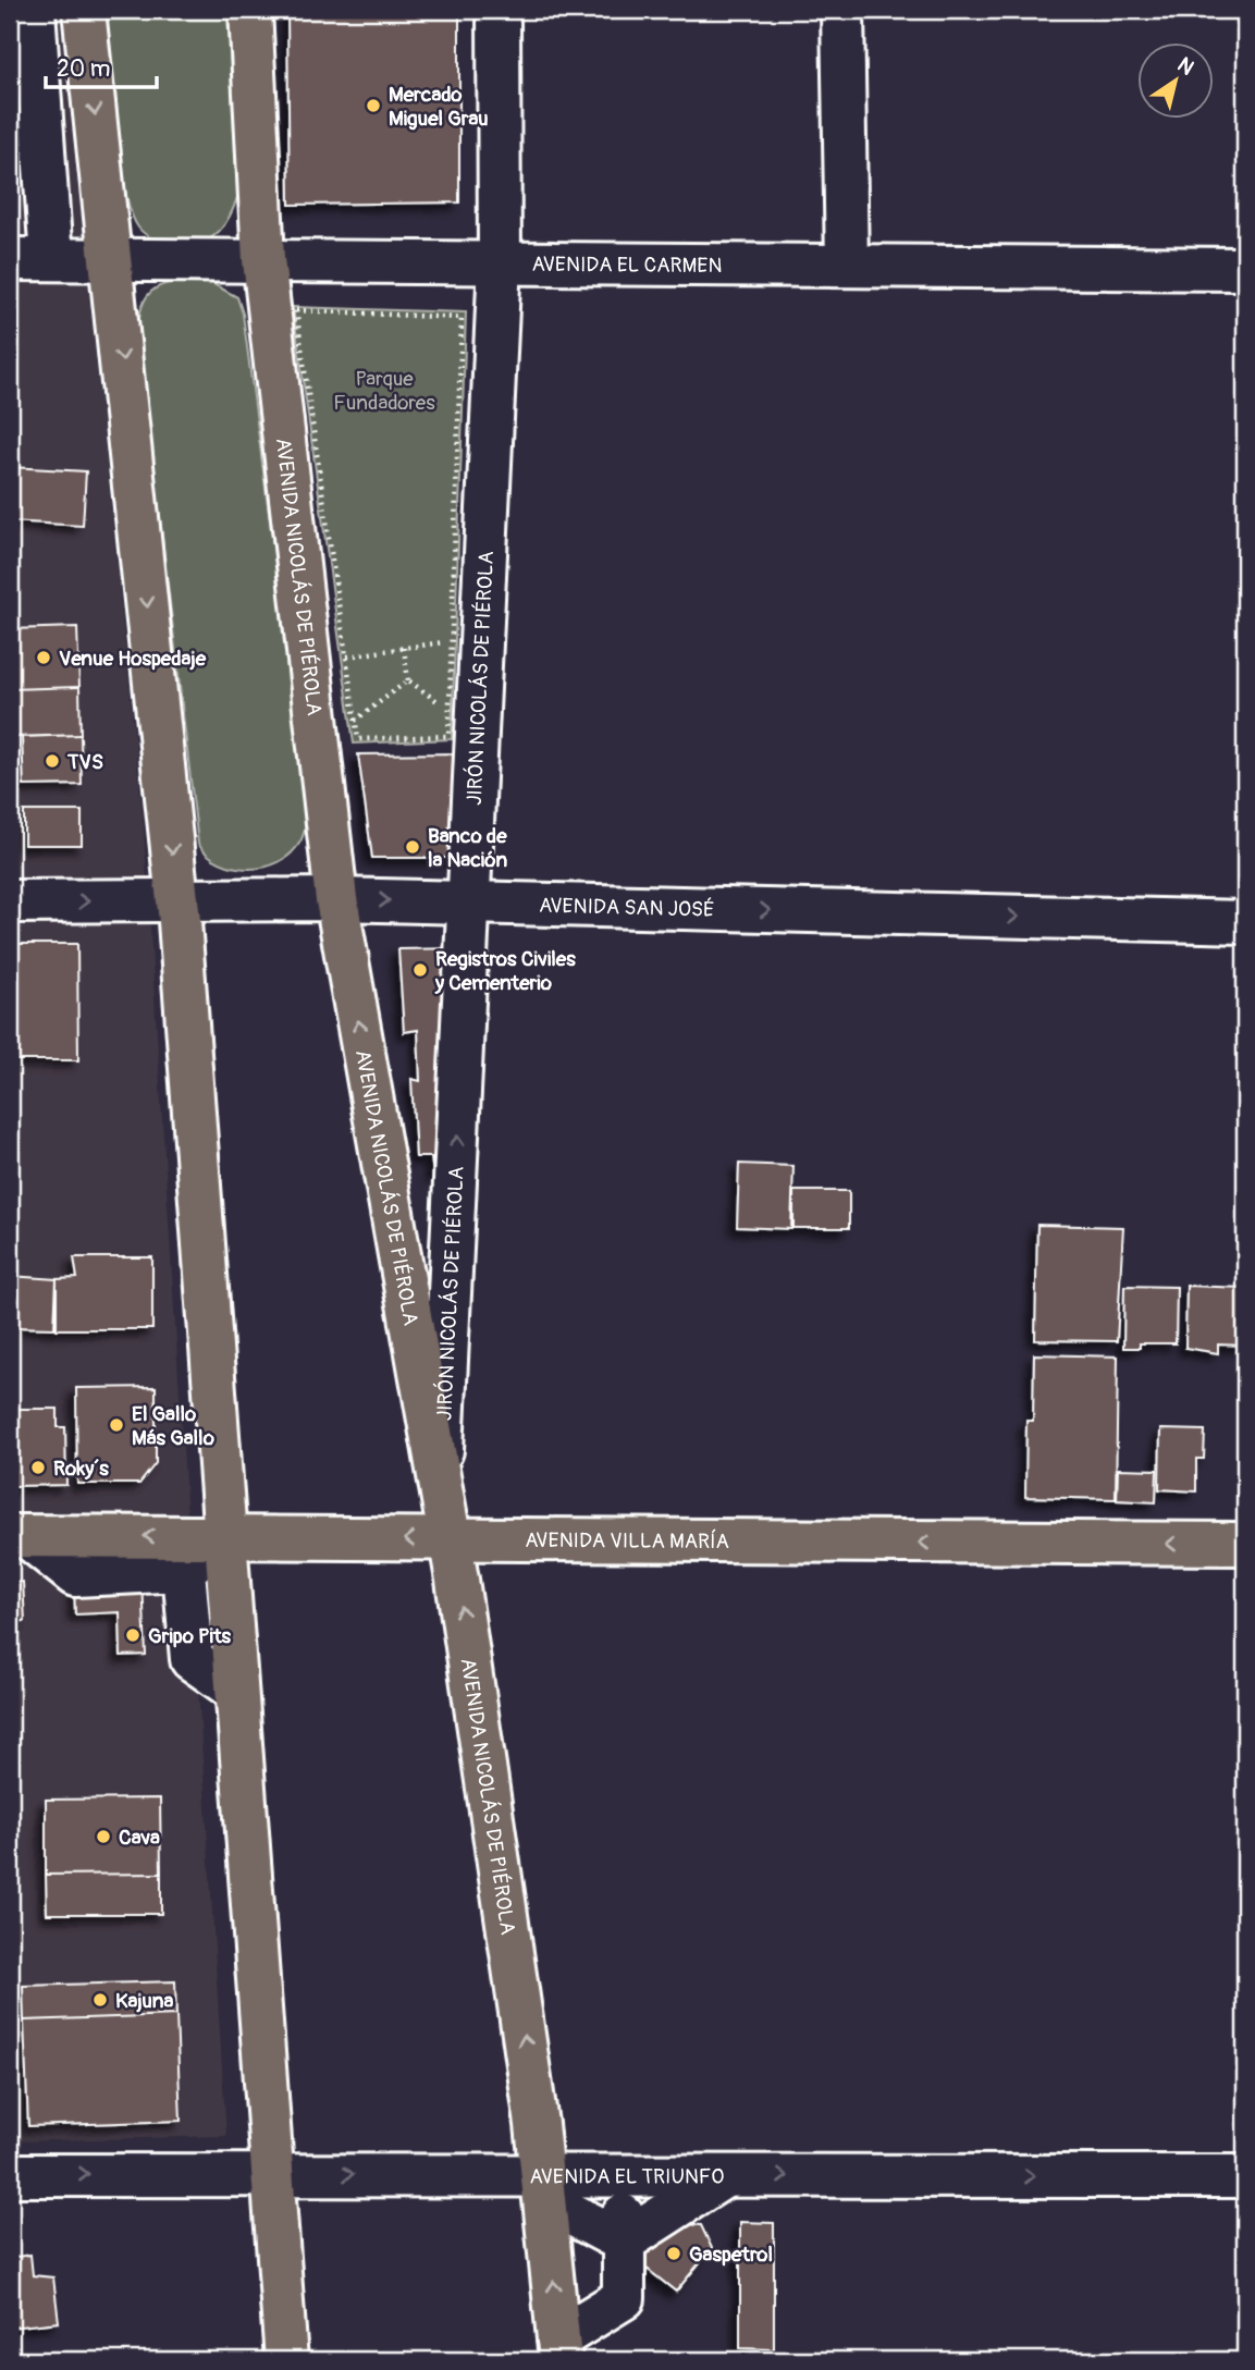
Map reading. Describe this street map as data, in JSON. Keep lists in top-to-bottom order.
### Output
{
  "streets": {
    "main road": ["AVENIDA NICOLÁS DE PIÉROLA", "AVENIDA VILLA MARÍA"],
    "street": [
      "AVENIDA EL CARMEN",
      "JIRÓN NICOLÁS DE PIÉROLA",
      "AVENIDA SAN JOSÉ",
      "AVENIDA EL TRIUNFO"
    ]
  },
  "crossings": [
    ["AVENIDA EL CARMEN", "AVENIDA NICOLÁS DE PIÉROLA"],
    ["AVENIDA EL CARMEN", "JIRÓN NICOLÁS DE PIÉROLA"],
    ["AVENIDA NICOLÁS DE PIÉROLA", "JIRÓN NICOLÁS DE PIÉROLA"],
    ["AVENIDA NICOLÁS DE PIÉROLA", "AVENIDA SAN JOSÉ"],
    ["AVENIDA NICOLÁS DE PIÉROLA", "AVENIDA VILLA MARÍA"],
    ["AVENIDA NICOLÁS DE PIÉROLA", "AVENIDA EL TRIUNFO"],
    ["JIRÓN NICOLÁS DE PIÉROLA", "AVENIDA SAN JOSÉ"]
  ],
  "one_way": [
    "JIRÓN NICOLÁS DE PIÉROLA",
    "AVENIDA SAN JOSÉ",
    "AVENIDA VILLA MARÍA",
    "AVENIDA EL TRIUNFO"
  ],
  "parks": ["Parque Fundadores"],
  "places": [
    "Mercado Miguel Grau",
    "Venue Hospedaje",
    "TVS",
    "Banco de la Nación",
    "Registros Civiles y Cementerio",
    "El Gallo Más Gallo",
    "Roky´s",
    "Gripo Pits",
    "Cava",
    "Kajuna",
    "Gaspetrol"
  ],
  "scale_bar": "20 m",
  "north": "top right"
}
